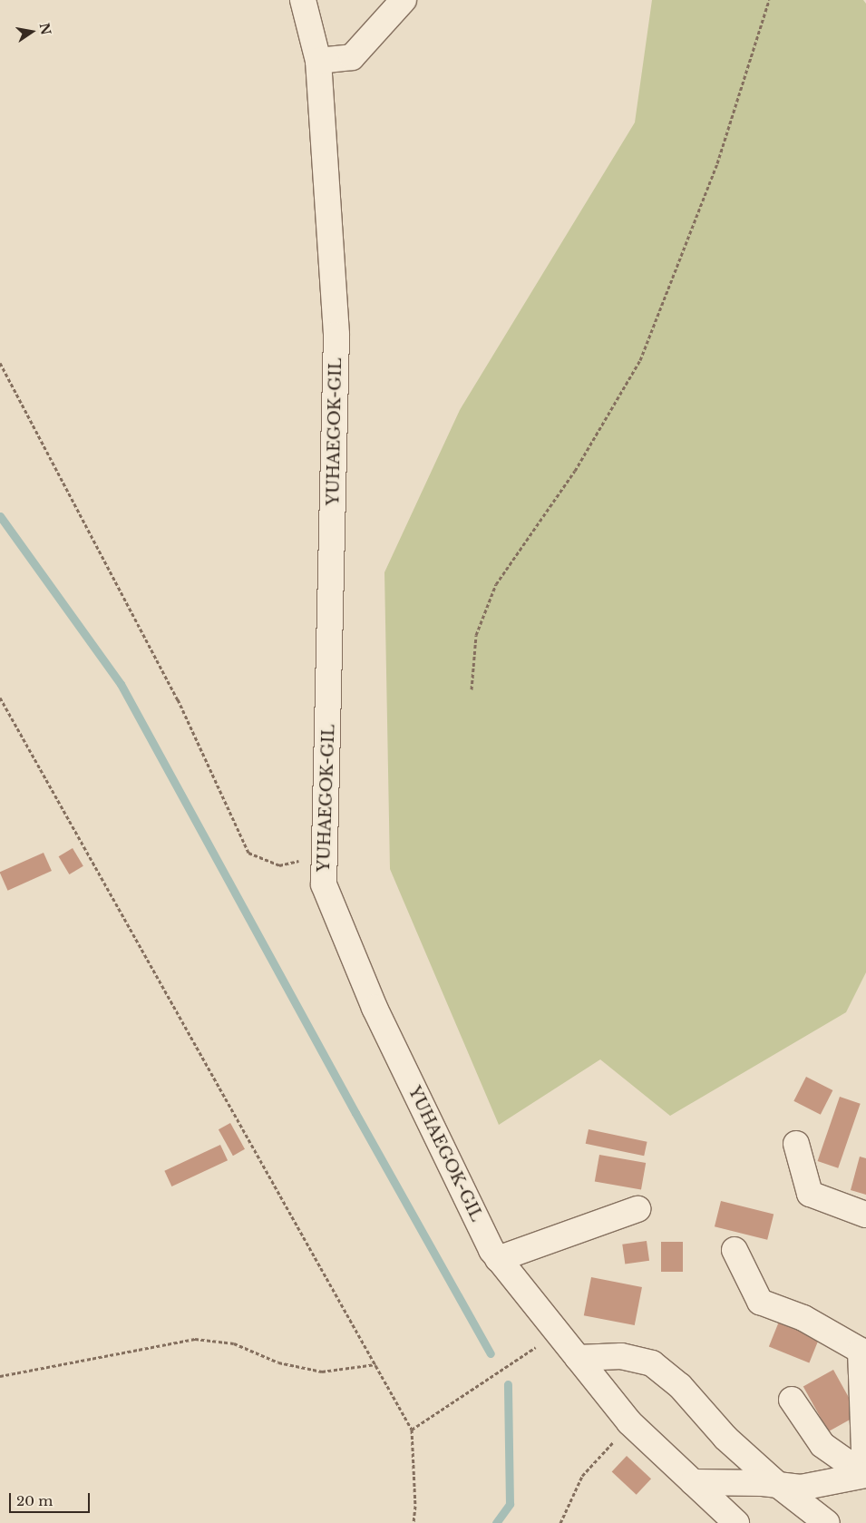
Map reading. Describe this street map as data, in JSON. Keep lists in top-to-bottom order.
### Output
{
  "streets": {
    "street": ["YUHAEGOK-GIL"]
  },
  "scale_bar": "20 m",
  "north": "right"
}
